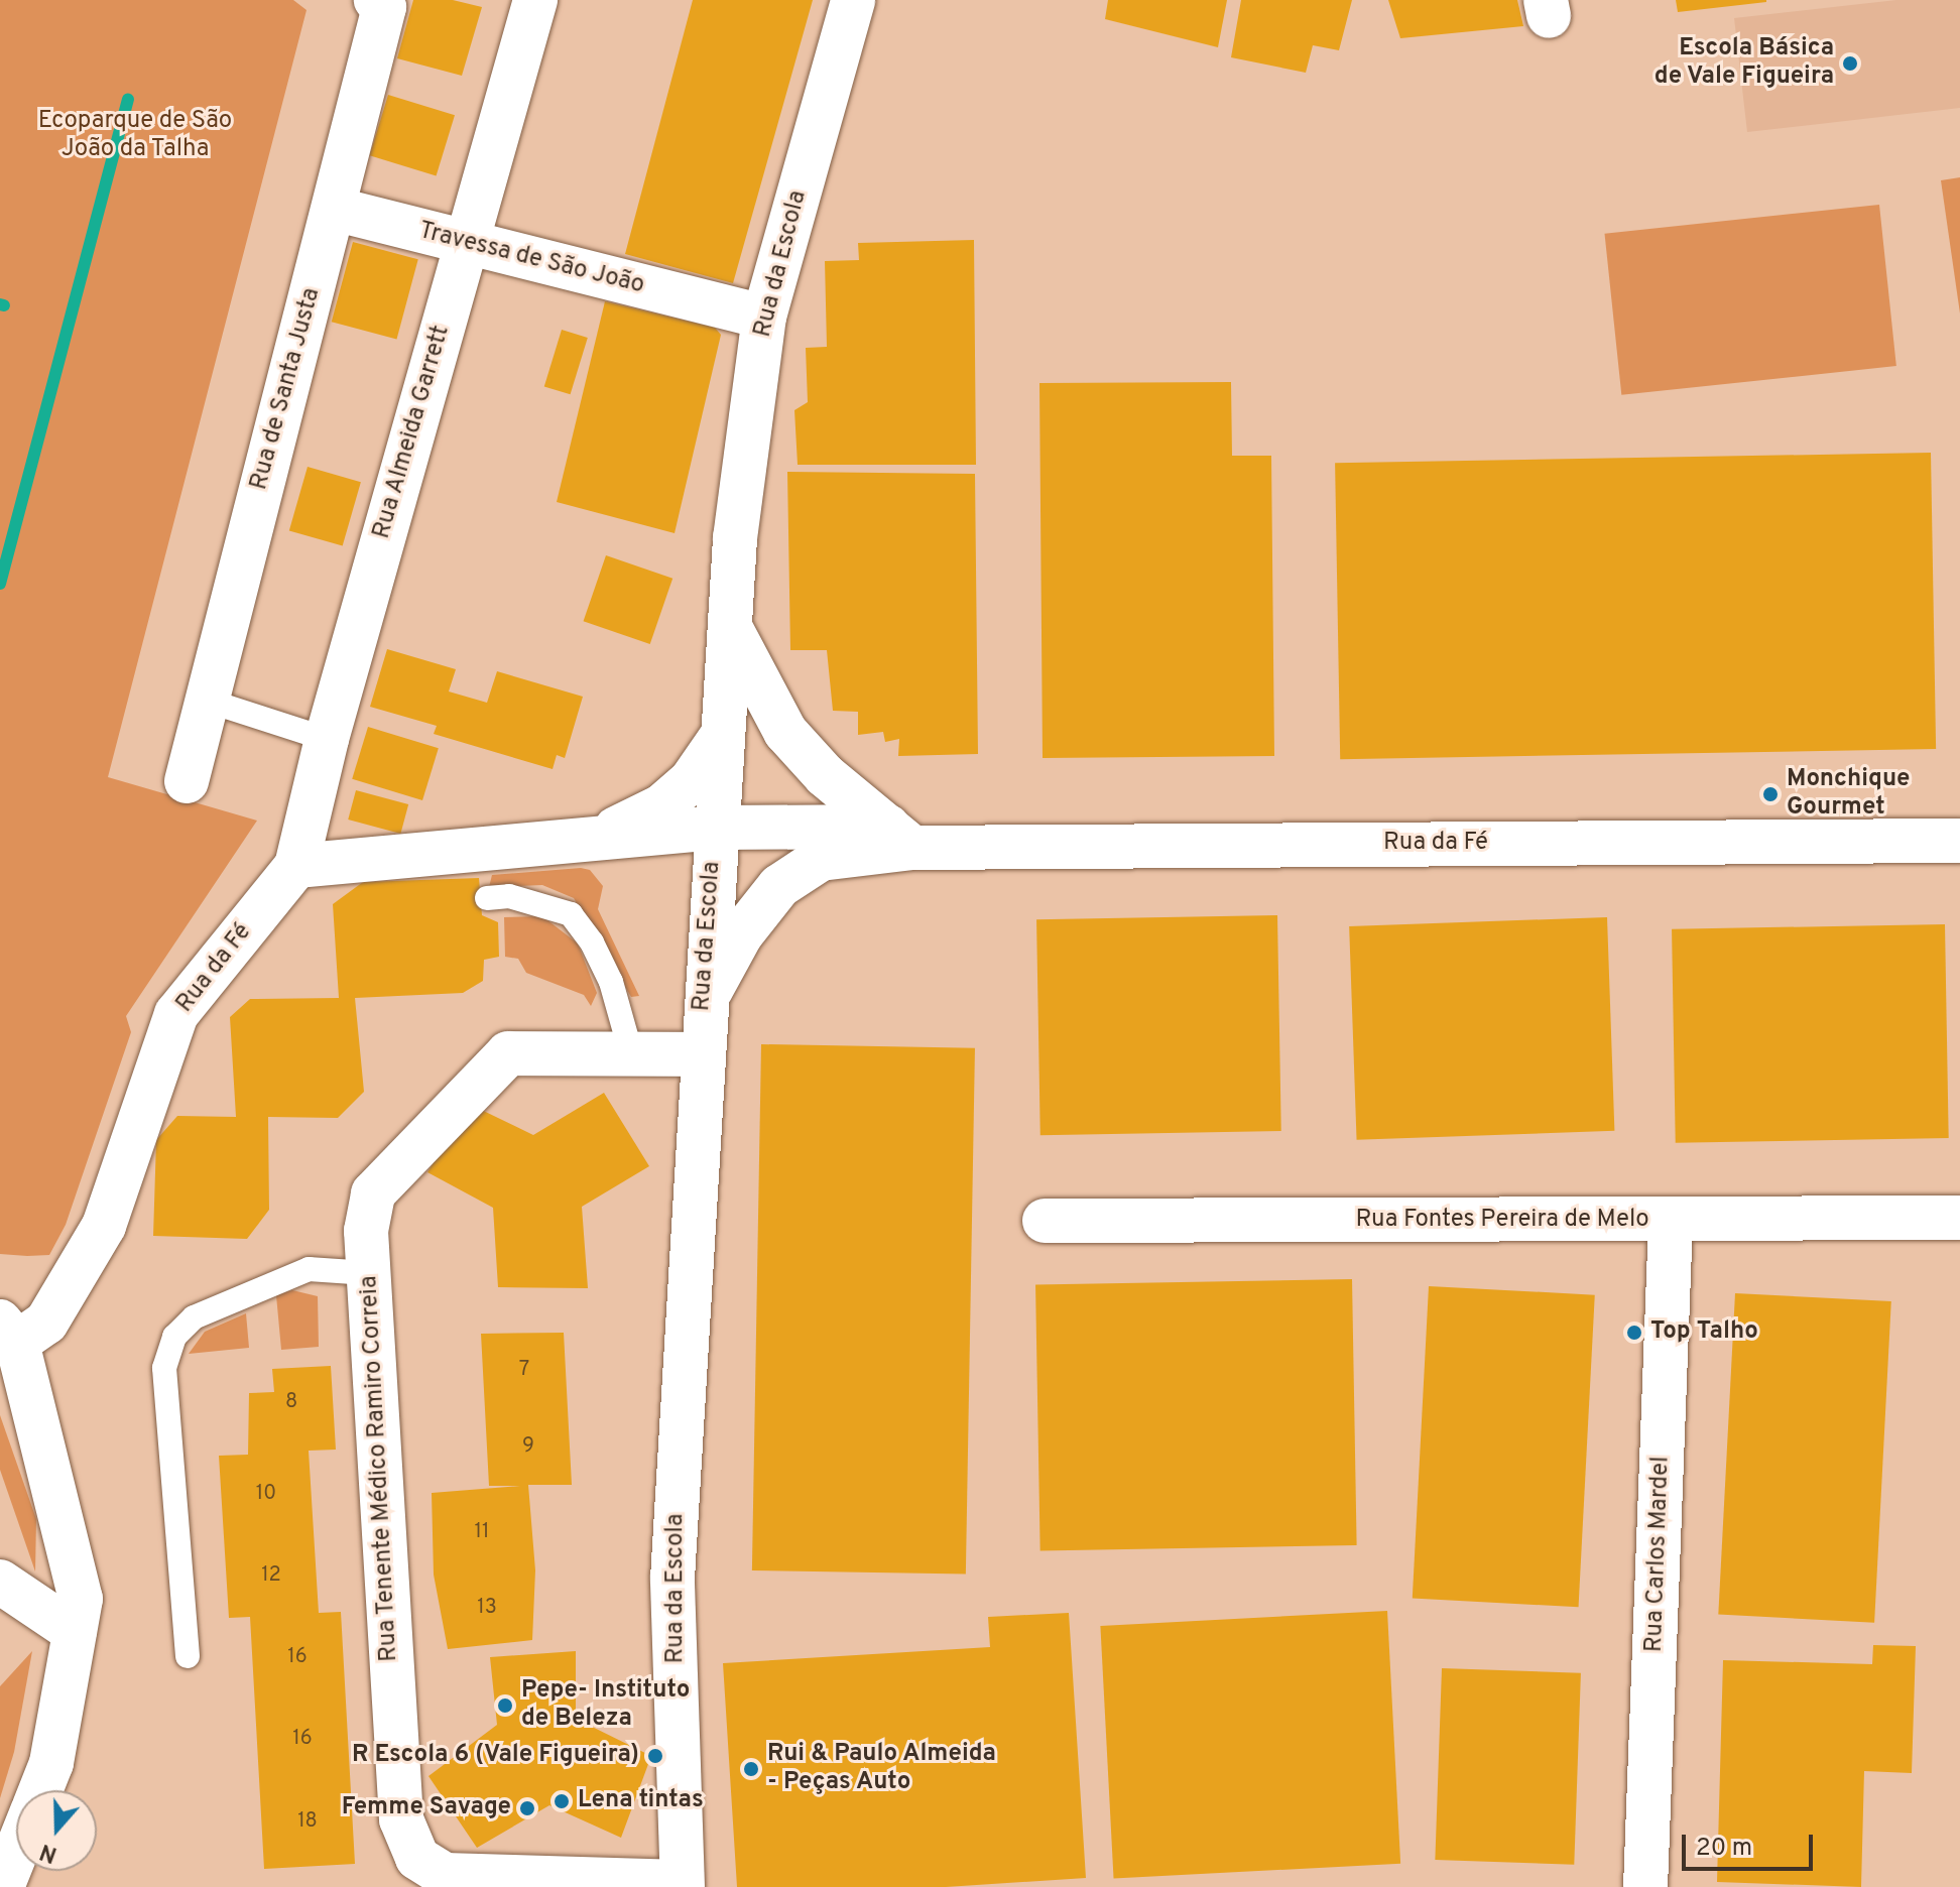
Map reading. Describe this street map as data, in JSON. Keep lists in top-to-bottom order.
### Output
{
  "streets": {
    "street": [
      "Travessa de São João",
      "Rua da Escola",
      "Rua de Santa Justa",
      "Rua Almeida Garrett",
      "Rua da Fé",
      "Rua Fontes Pereira de Melo",
      "Rua Tenente Médico Ramiro Correia",
      "Rua Carlos Mardel"
    ]
  },
  "crossings": [
    ["Travessa de São João", "Rua da Escola"],
    ["Travessa de São João", "Rua de Santa Justa"],
    ["Travessa de São João", "Rua Almeida Garrett"],
    ["Rua da Escola", "Rua da Fé"],
    ["Rua da Escola", "Rua Tenente Médico Ramiro Correia"],
    ["Rua Almeida Garrett", "Rua da Fé"],
    ["Rua Fontes Pereira de Melo", "Rua Carlos Mardel"]
  ],
  "parks": ["Ecoparque de São João da Talha"],
  "places": [
    "Escola Básica de Vale Figueira",
    "Monchique Gourmet",
    "Top Talho",
    "Pepe- Instituto de Beleza",
    "R Escola 6 (Vale Figueira)",
    "Rui & Paulo Almeida - Peças Auto",
    "Lena tintas",
    "Femme Savage"
  ],
  "house_numbers": [
    "7",
    "8",
    "9",
    "10",
    "11",
    "12",
    "13",
    "16",
    "16",
    "18"
  ],
  "scale_bar": "20 m",
  "north": "bottom"
}
